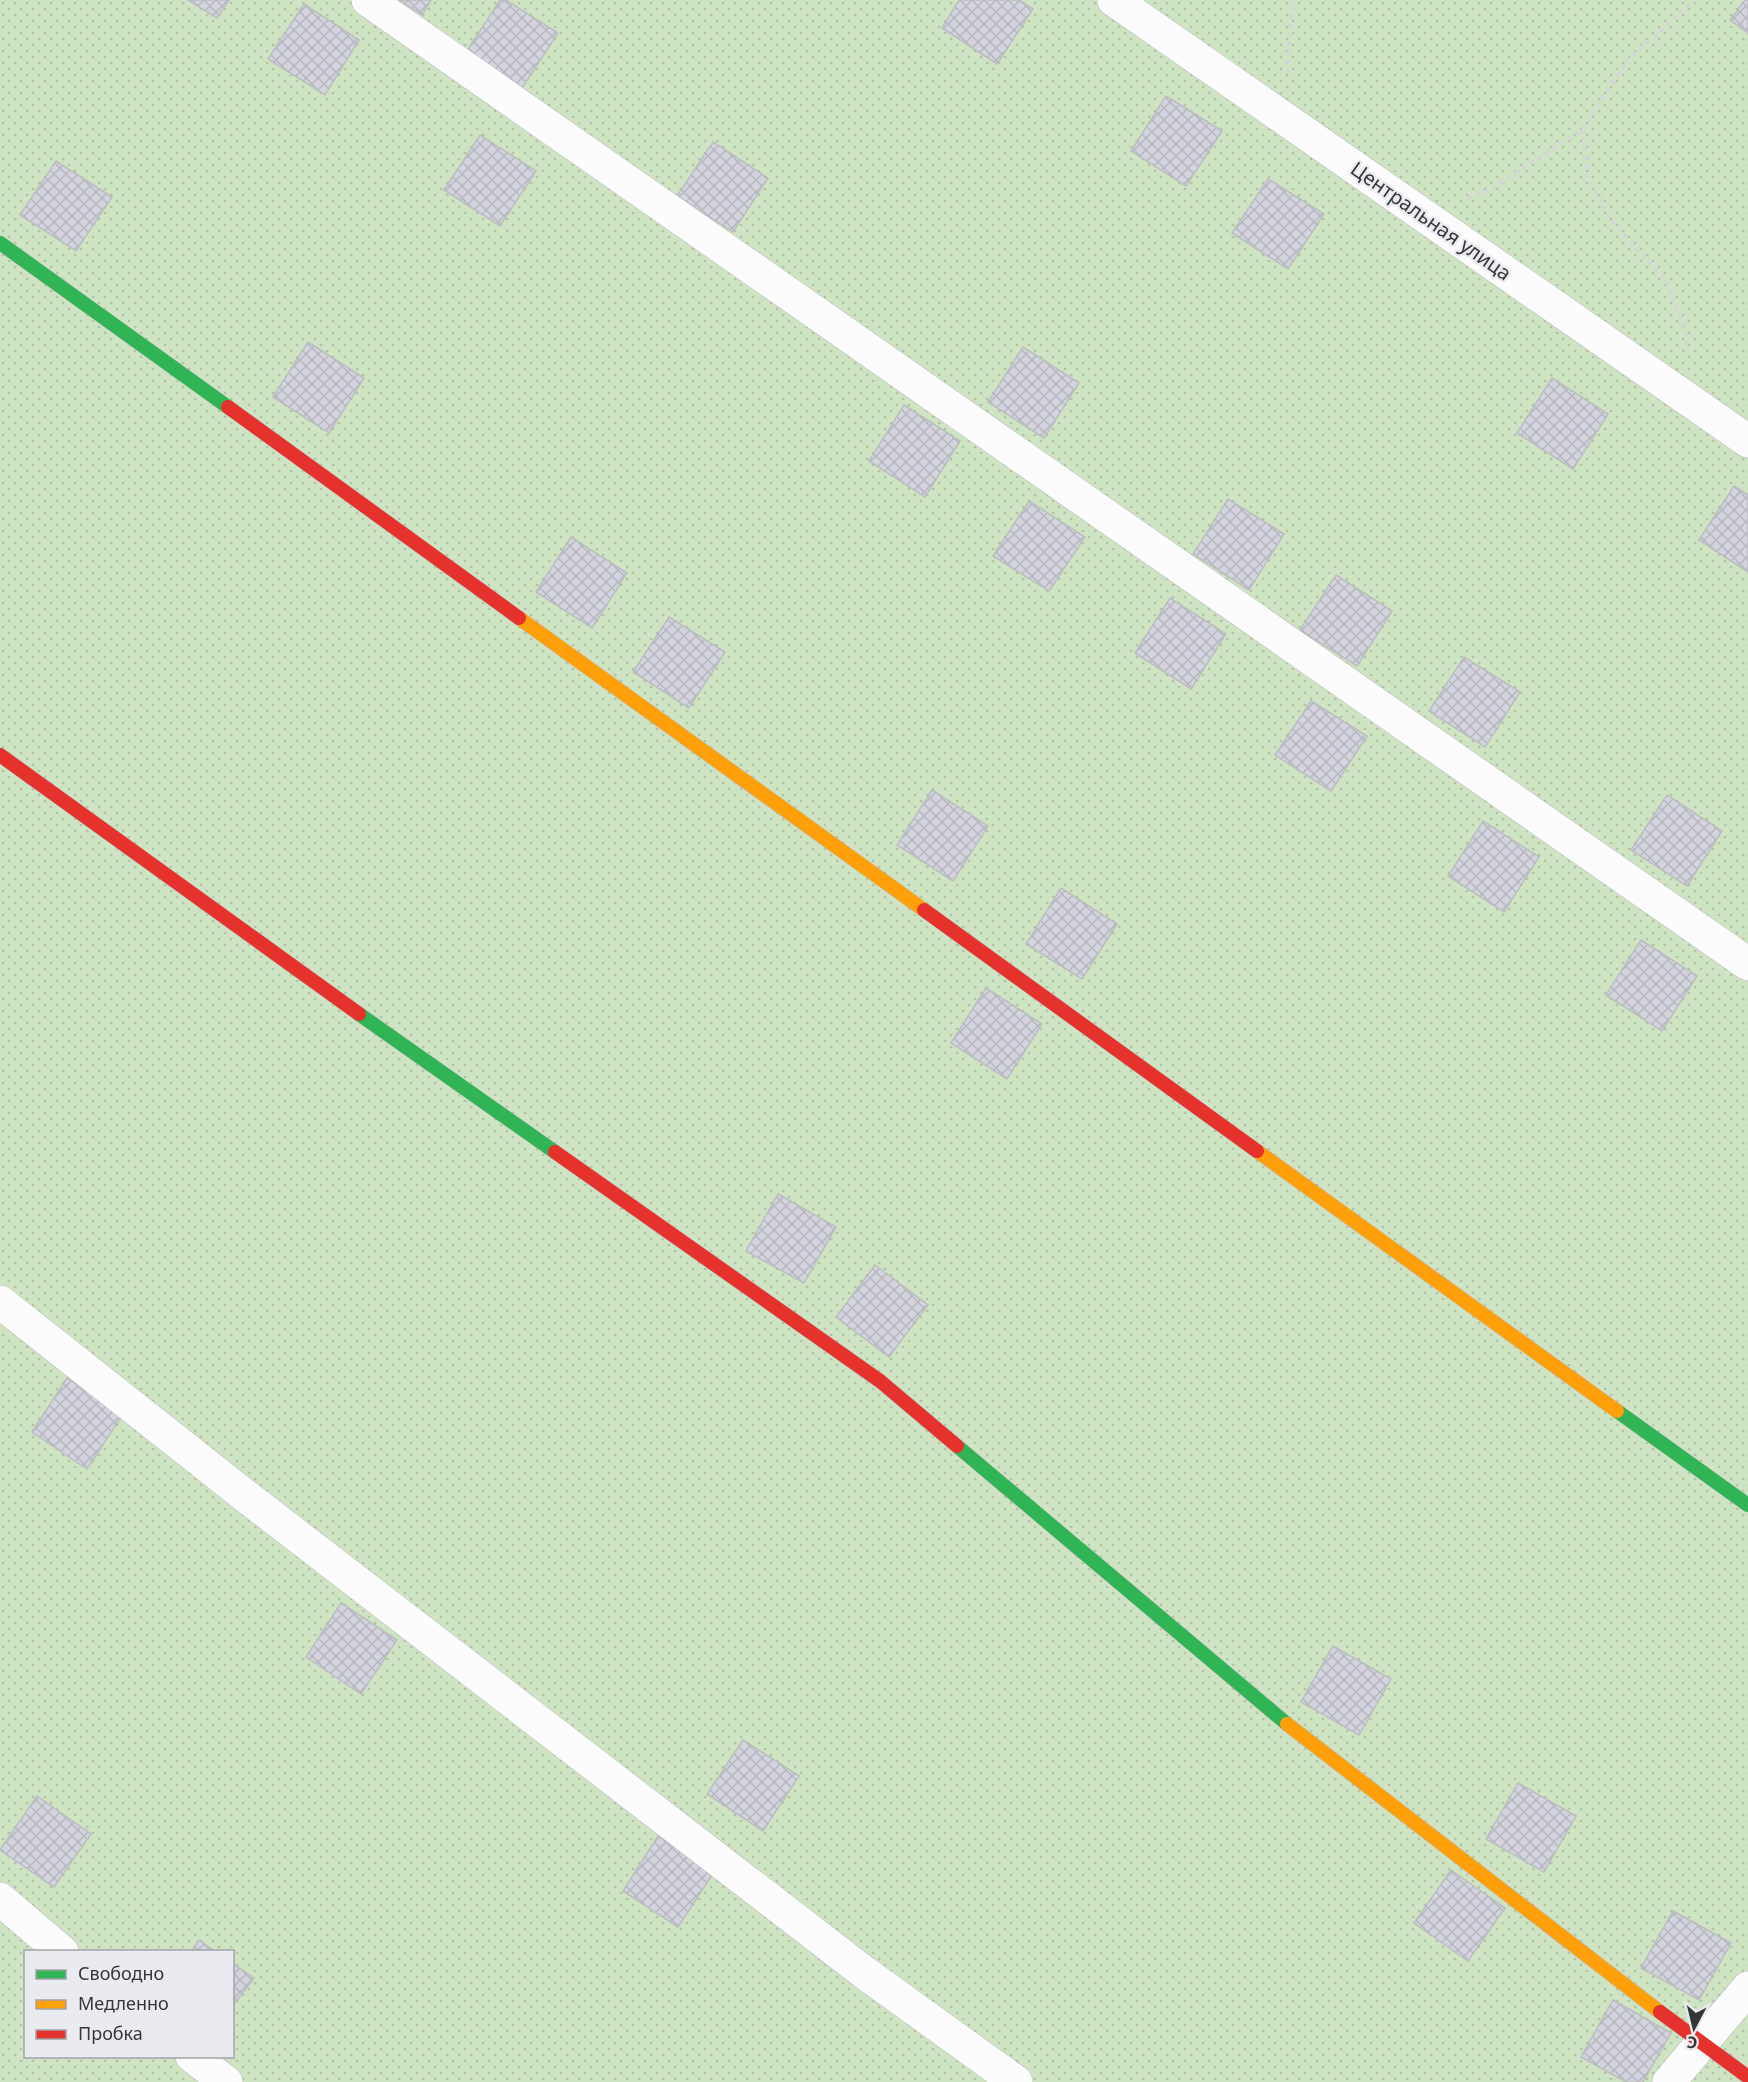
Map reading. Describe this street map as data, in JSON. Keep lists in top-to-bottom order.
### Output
{
  "streets": {
    "street": ["Центральная улица"]
  },
  "legend": ["Свободно", "Медленно", "Пробка"],
  "north": "bottom"
}
